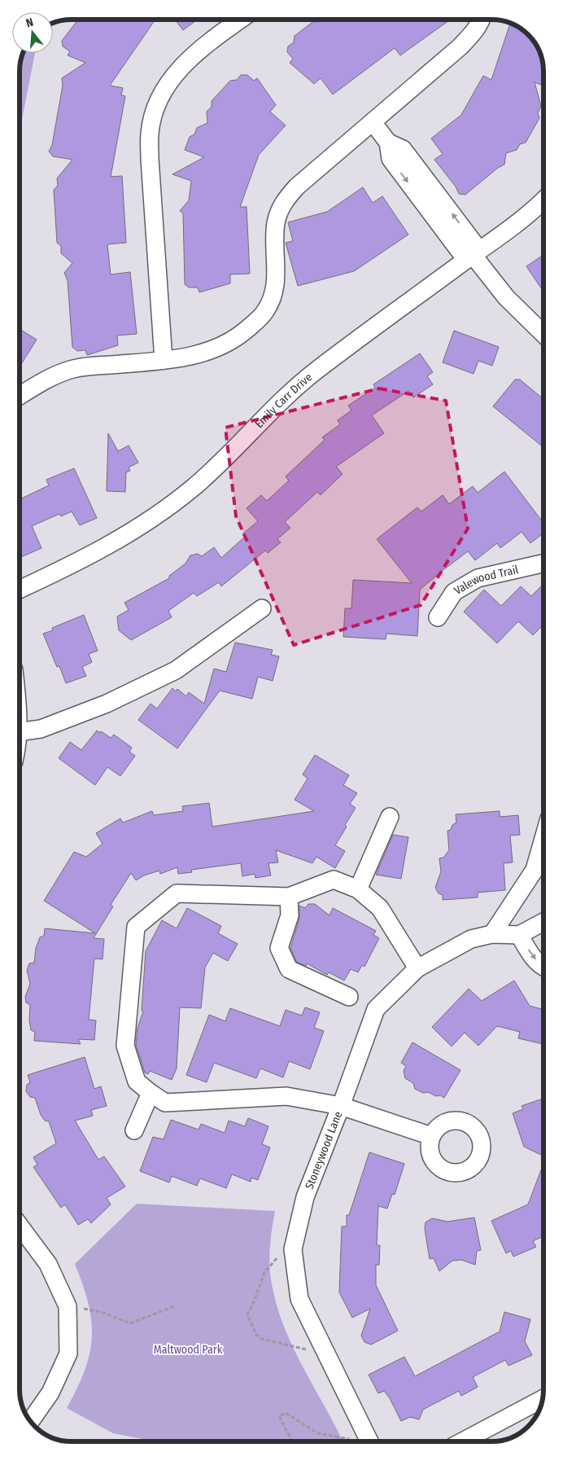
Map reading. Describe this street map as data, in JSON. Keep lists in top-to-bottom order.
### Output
{
  "streets": {
    "street": ["Emily Carr Drive", "Valewood Trail", "Stoneywood Lane"]
  },
  "parks": ["Maltwood Park"],
  "north": "top"
}
